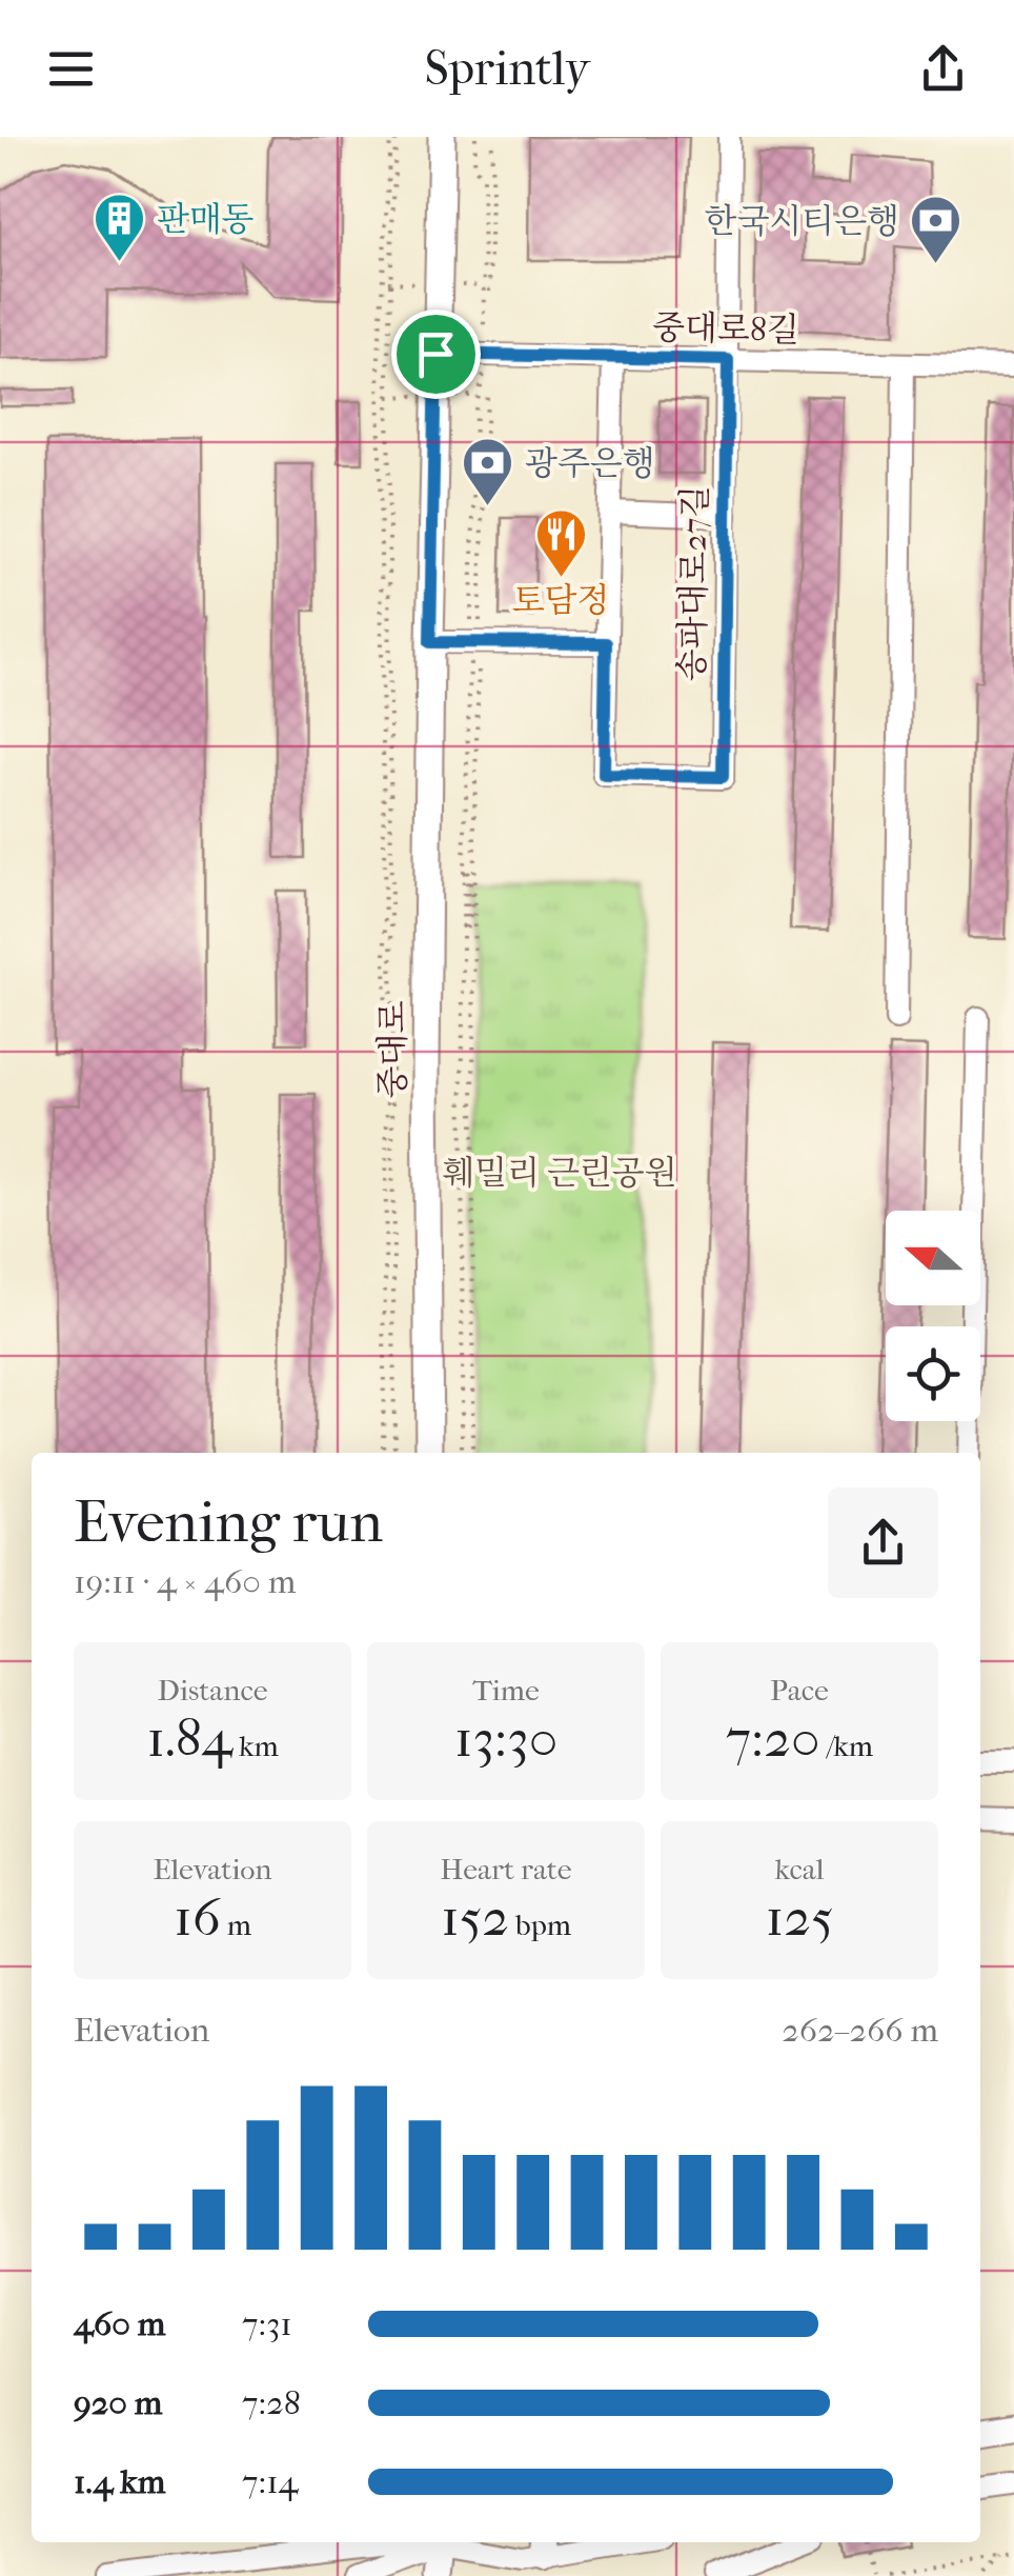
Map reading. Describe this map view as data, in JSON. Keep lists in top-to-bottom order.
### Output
{
  "streets": {
    "main road": ["중대로"],
    "street": ["중대로8길", "송파대로27길"]
  },
  "crossings": [
    ["중대로8길", "송파대로27길"],
    ["중대로8길", "중대로"]
  ],
  "parks": ["훼밀리 근린공원"],
  "places": {
    "building": ["판매동"],
    "bank": ["한국시티은행", "광주은행"],
    "restaurant": ["토담정"]
  },
  "north": "left",
  "page": {
    "header": "Sprintly",
    "heading": ["Evening run", "19:11 · 4 × 460 m"],
    "stats": [
      ["Distance", "1.84 km"],
      ["Time", "13:30"],
      ["Pace", "7:20 /km"],
      ["Elevation", "16 m"],
      ["Heart rate", "152 bpm"],
      ["kcal", "125"]
    ],
    "chart": ["Elevation", "262–266 m"],
    "list": [
      {
        "name": "460 m",
        "note": "7:31"
      },
      {
        "name": "920 m",
        "note": "7:28"
      },
      {
        "name": "1.4 km",
        "note": "7:14"
      }
    ]
  }
}
